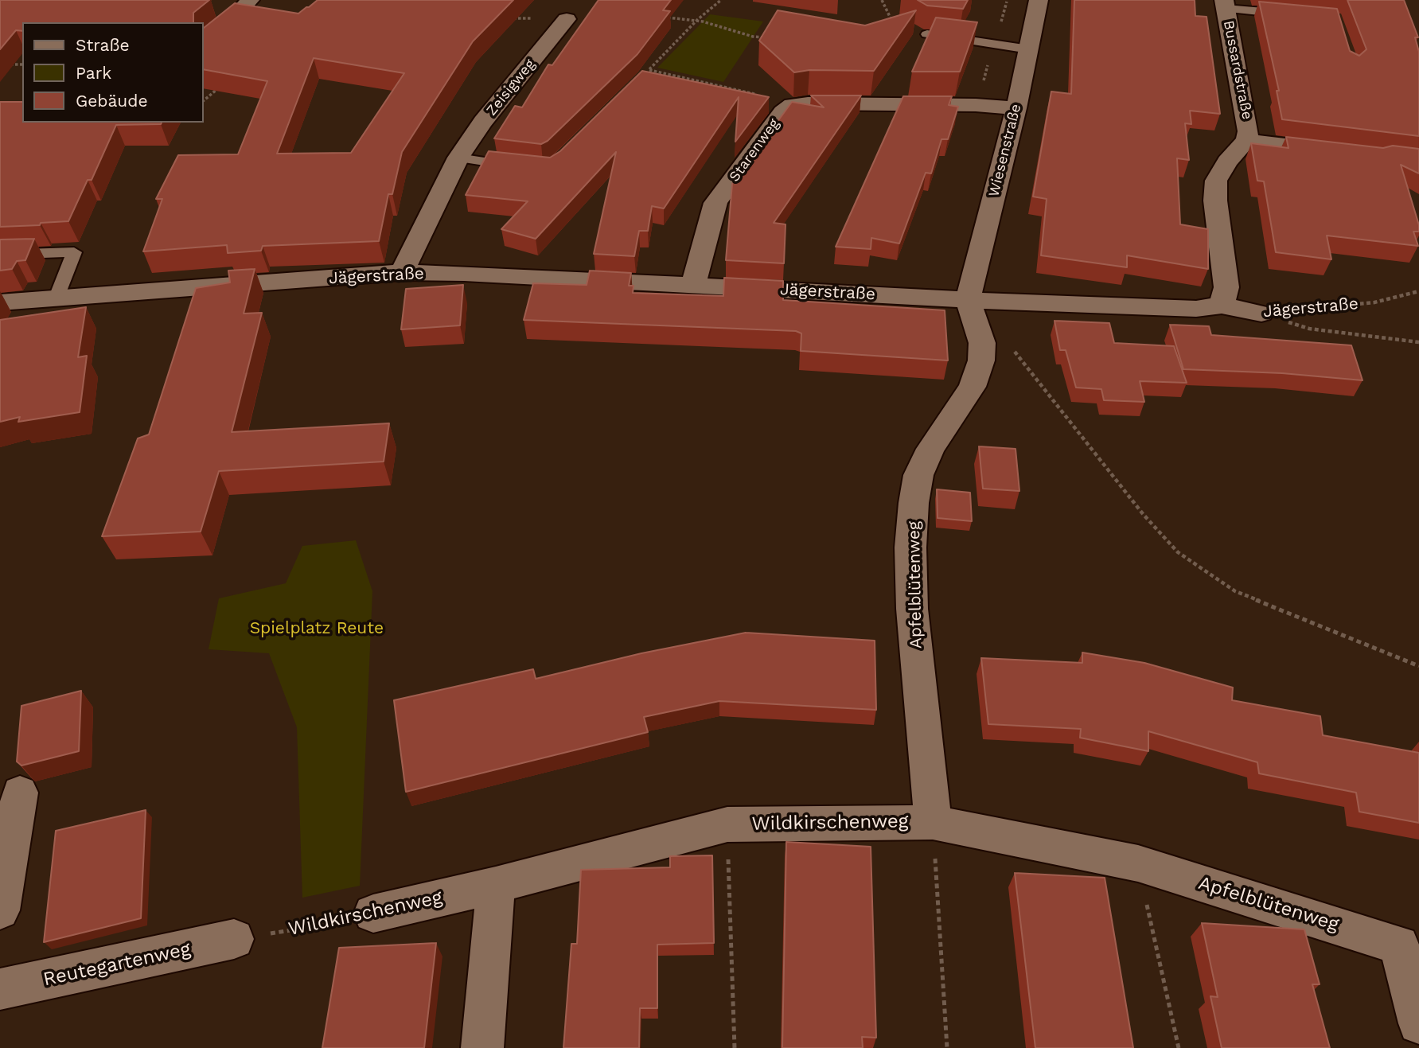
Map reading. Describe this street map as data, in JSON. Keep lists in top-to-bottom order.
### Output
{
  "streets": {
    "street": [
      "Bussardstraße",
      "Zeisigweg",
      "Starenweg",
      "Wiesenstraße",
      "Jägerstraße",
      "Apfelblütenweg",
      "Wildkirschenweg",
      "Reutegartenweg"
    ]
  },
  "crossings": [
    ["Bussardstraße", "Jägerstraße"],
    ["Zeisigweg", "Jägerstraße"],
    ["Starenweg", "Wiesenstraße"],
    ["Starenweg", "Jägerstraße"],
    ["Wiesenstraße", "Jägerstraße"],
    ["Wiesenstraße", "Apfelblütenweg"],
    ["Jägerstraße", "Apfelblütenweg"],
    ["Apfelblütenweg", "Wildkirschenweg"],
    ["Wildkirschenweg", "Reutegartenweg"]
  ],
  "parks": ["Spielplatz Reute"],
  "legend": ["Straße", "Park", "Gebäude"]
}
